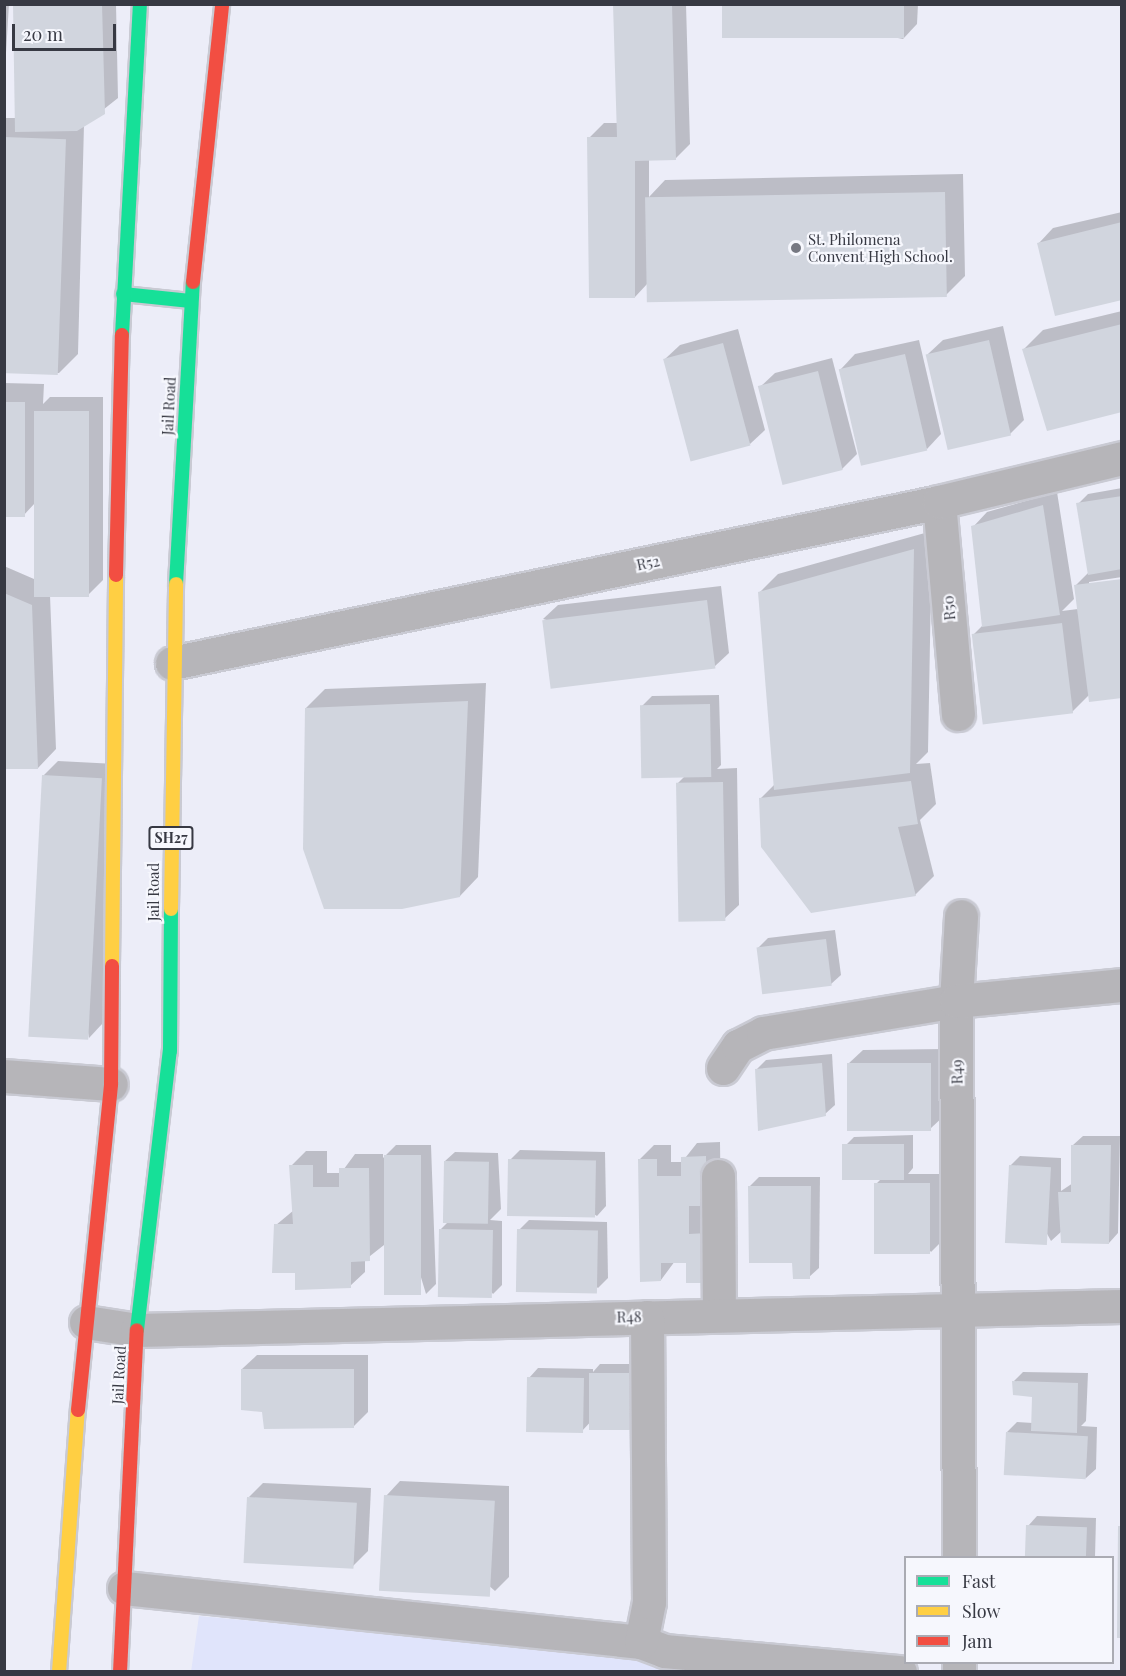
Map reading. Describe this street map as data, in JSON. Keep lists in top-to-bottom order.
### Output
{
  "streets": {
    "main road": ["Jail Road", "SH27"],
    "street": [
      "R52",
      "R50",
      "R49",
      "R48"
    ]
  },
  "crossings": [
    ["Jail Road", "R52"],
    ["Jail Road", "R48"],
    ["R52", "R50"],
    ["R49", "R48"]
  ],
  "places": ["St. Philomena Convent High School."],
  "legend": ["Fast", "Slow", "Jam"],
  "scale_bar": "20 m"
}
